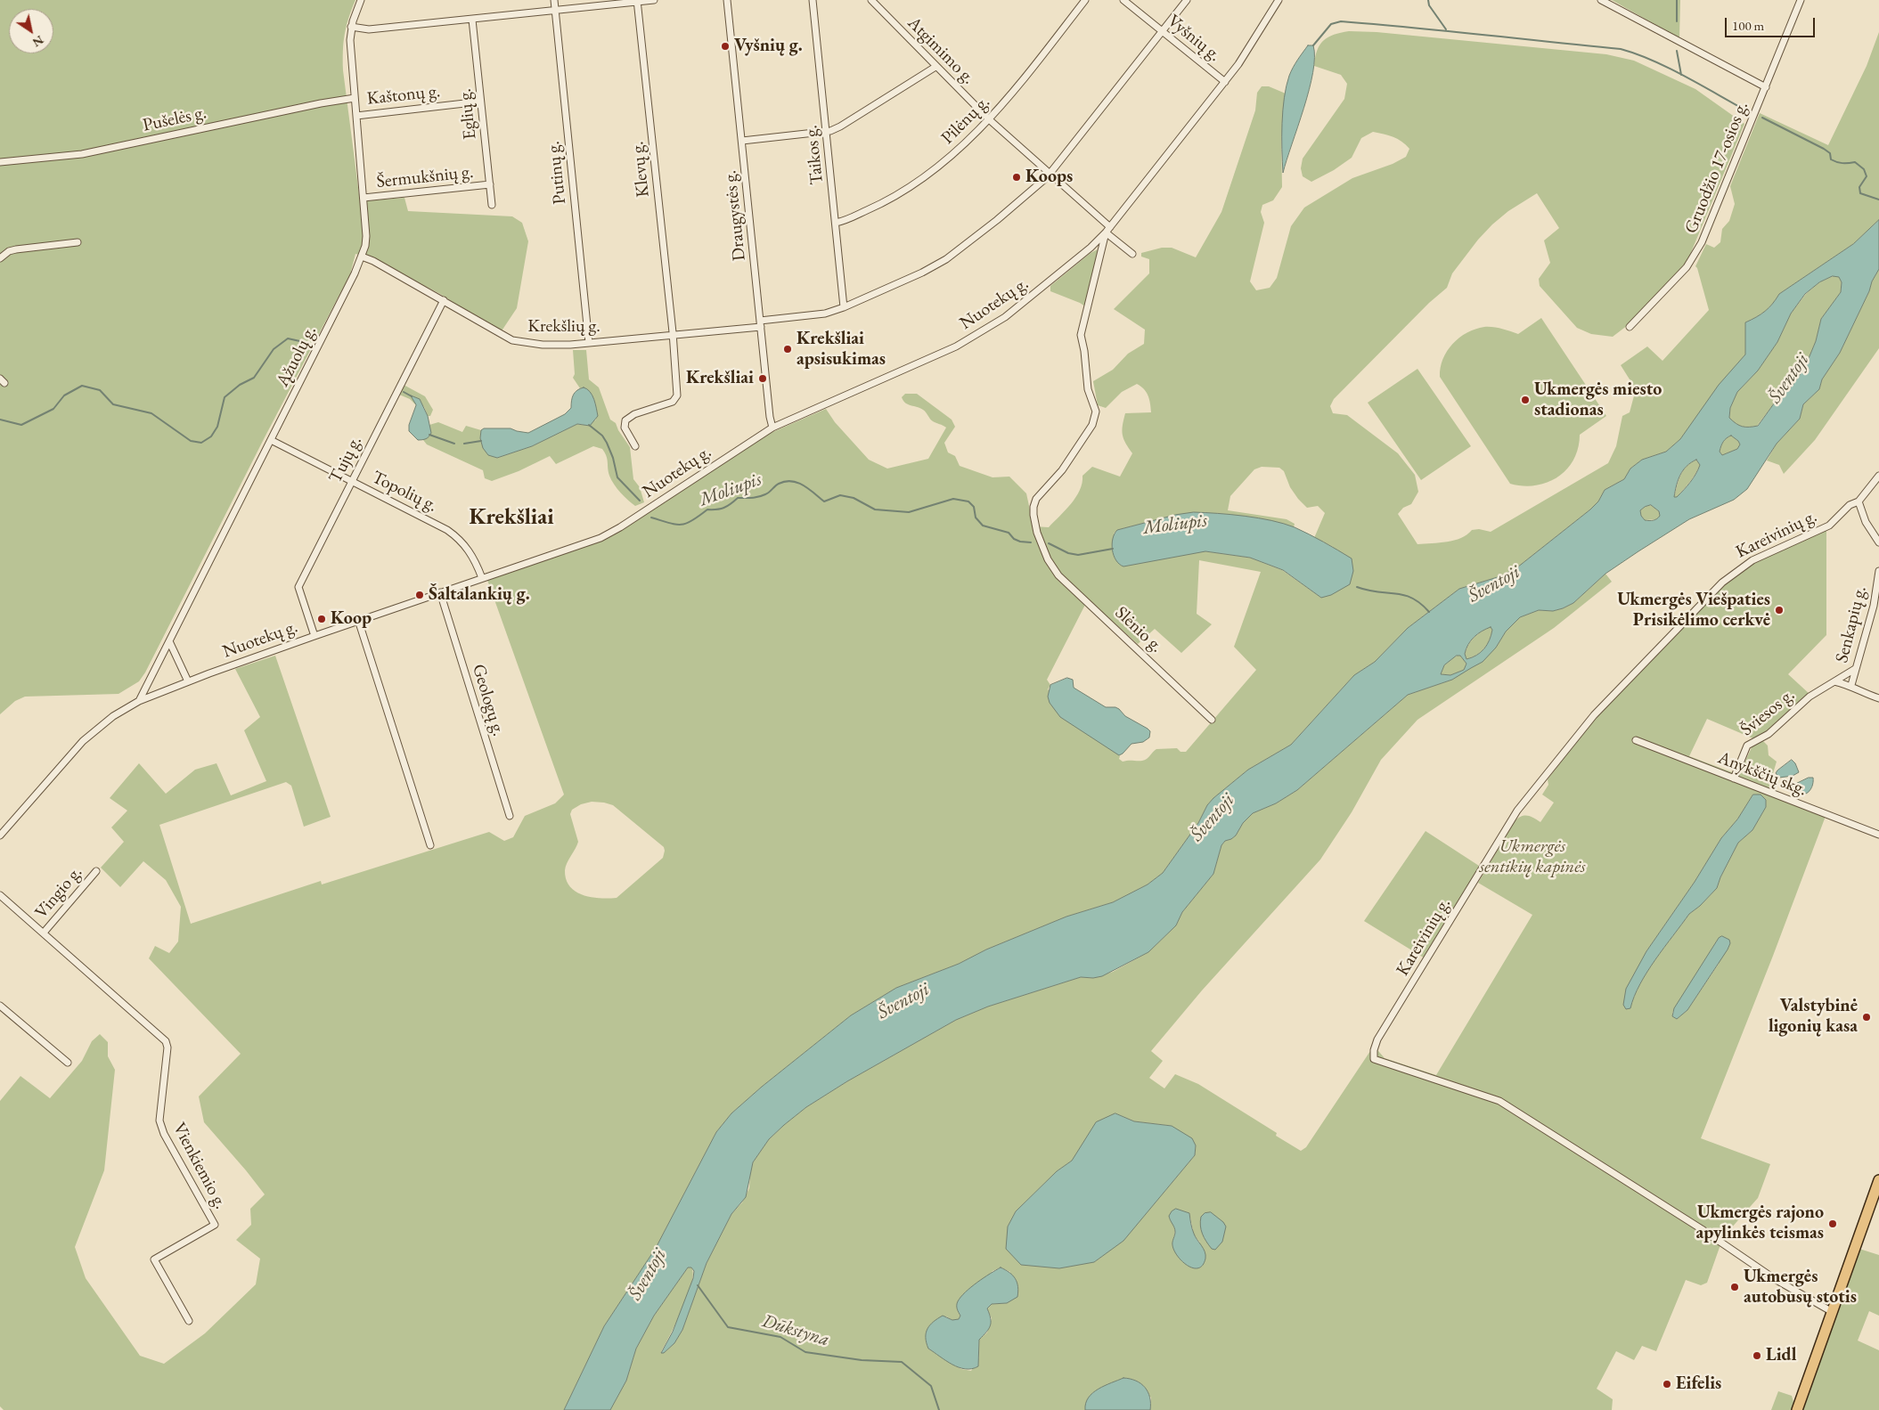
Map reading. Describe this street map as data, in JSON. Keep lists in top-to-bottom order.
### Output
{
  "streets": {
    "street": [
      "Vyšnių g.",
      "Atgimimo g.",
      "Kaštonų g.",
      "Eglių g.",
      "Pušelės g.",
      "Pilėnų g.",
      "Taikos g.",
      "Gruodžio 17-osios g.",
      "Klevų g.",
      "Putinų g.",
      "Šermukšnių g.",
      "Draugystės g.",
      "Nuotekų g.",
      "Krekšlių g.",
      "Ąžuolų g.",
      "Tujų g.",
      "Topolių g.",
      "Kareivinių g.",
      "Senkapių g.",
      "Slėnio g.",
      "Geologų g.",
      "Šviesos g.",
      "Anykščių skg.",
      "Vingio g.",
      "Vienkiemio g."
    ]
  },
  "crossings": [
    ["Vyšnių g.", "Nuotekų g."],
    ["Vyšnių g.", "Krekšlių g."],
    ["Atgimimo g.", "Pilėnų g."],
    ["Atgimimo g.", "Nuotekų g."],
    ["Atgimimo g.", "Krekšlių g."],
    ["Atgimimo g.", "Slėnio g."],
    ["Kaštonų g.", "Eglių g."],
    ["Kaštonų g.", "Ąžuolų g."],
    ["Eglių g.", "Šermukšnių g."],
    ["Pušelės g.", "Ąžuolų g."],
    ["Pilėnų g.", "Taikos g."],
    ["Taikos g.", "Krekšlių g."],
    ["Klevų g.", "Krekšlių g."],
    ["Putinų g.", "Krekšlių g."],
    ["Šermukšnių g.", "Ąžuolų g."],
    ["Draugystės g.", "Nuotekų g."],
    ["Draugystės g.", "Krekšlių g."],
    ["Nuotekų g.", "Ąžuolų g."],
    ["Nuotekų g.", "Tujų g."],
    ["Nuotekų g.", "Topolių g."],
    ["Nuotekų g.", "Slėnio g."],
    ["Nuotekų g.", "Geologų g."],
    ["Krekšlių g.", "Ąžuolų g."],
    ["Krekšlių g.", "Tujų g."],
    ["Ąžuolų g.", "Topolių g."],
    ["Tujų g.", "Topolių g."],
    ["Senkapių g.", "Šviesos g."],
    ["Šviesos g.", "Anykščių skg."],
    ["Vingio g.", "Vienkiemio g."]
  ],
  "districts": ["Krekšliai"],
  "water": ["Šventoji", "Moliupis", "Dūkstyna"],
  "parks": ["Ukmergės sentikių kapinės"],
  "places": [
    "Vyšnių g.",
    "Koops",
    "Krekšliai apsisukimas",
    "Krekšliai",
    "Ukmergės miesto stadionas",
    "Šaltalankių g.",
    "Ukmergės Viešpaties Prisikėlimo cerkvė",
    "Koop",
    "Valstybinė ligonių kasa",
    "Ukmergės rajono apylinkės teismas",
    "Ukmergės autobusų stotis",
    "Lidl",
    "Eifelis"
  ],
  "scale_bar": "100 m",
  "north": "bottom right"
}
